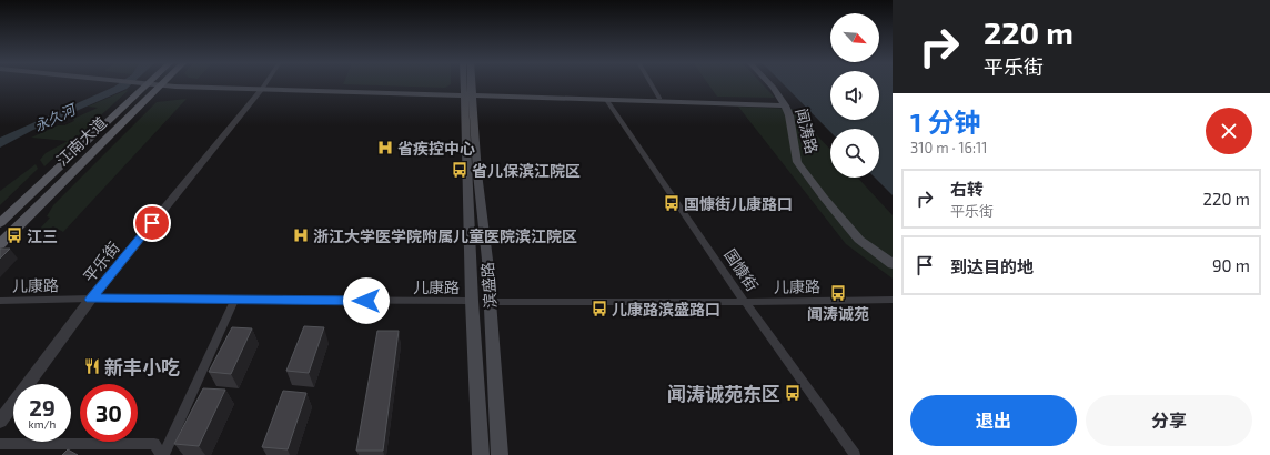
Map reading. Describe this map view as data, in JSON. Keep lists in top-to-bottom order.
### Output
{
  "streets": {
    "main road": ["闻涛路", "江南大道", "滨盛路"],
    "street": ["平乐街", "国慷街", "儿康路"]
  },
  "crossings": [
    ["平乐街", "儿康路"],
    ["国慷街", "儿康路"],
    ["儿康路", "滨盛路"]
  ],
  "water": ["永久河"],
  "places": {
    "hospital": ["省疾控中心", "浙江大学医学院附属儿童医院滨江院区"],
    "bus stop": [
      "省儿保滨江院区",
      "国慷街儿康路口",
      "江三",
      "闻涛诚苑",
      "儿康路滨盛路口",
      "闻涛诚苑东区"
    ],
    "restaurant": ["新丰小吃"]
  },
  "north": "bottom right",
  "page": {
    "turn": ["220 m", "平乐街"],
    "heading": ["1 分钟", "310 m · 16:11"],
    "list": [
      {
        "name": "右转",
        "note": "平乐街",
        "value": "220 m"
      },
      {
        "name": "到达目的地",
        "value": "90 m"
      }
    ],
    "speed": "29 km/h",
    "limit": "30",
    "buttons": ["退出", "分享"]
  }
}
